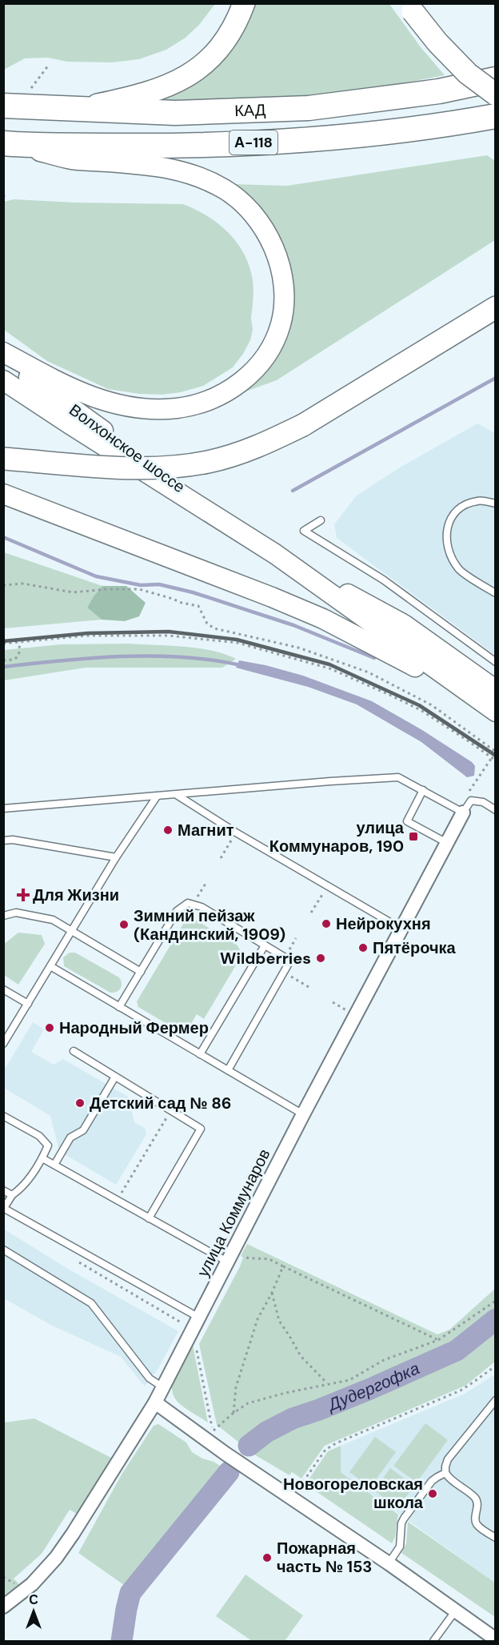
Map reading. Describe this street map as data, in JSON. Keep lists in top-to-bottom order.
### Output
{
  "streets": {
    "highway": ["КАД", "А-118"],
    "main road": ["Волхонское шоссе"],
    "street": ["улица Коммунаров"]
  },
  "water": ["Дудергофка"],
  "places": {
    "other": [
      "Магнит",
      "Нейрокухня",
      "Зимний пейзаж (Кандинский, 1909)",
      "Пятёрочка",
      "Wildberries",
      "Народный Фермер",
      "Детский сад № 86",
      "Новогореловская школа",
      "Пожарная часть № 153"
    ],
    "transit": ["улица Коммунаров, 190"],
    "health": ["Для Жизни"]
  },
  "north": "top"
}
